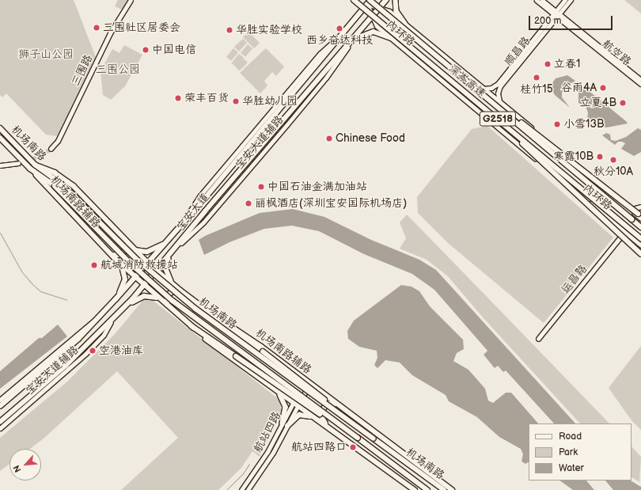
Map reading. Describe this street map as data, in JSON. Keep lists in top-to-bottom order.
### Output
{
  "streets": {
    "highway": ["深岑高速", "G2518", "机场南路"],
    "main road": [
      "内环路",
      "宝安大道辅路",
      "机场南路辅路",
      "宝安大道"
    ],
    "street": [
      "顺昌路",
      "航空路",
      "三围路",
      "运昌路",
      "航站四路"
    ]
  },
  "crossings": [
    ["内环路", "顺昌路"],
    ["内环路", "深岑高速"],
    ["内环路", "宝安大道"],
    ["内环路", "运昌路"],
    ["顺昌路", "航空路"],
    ["深岑高速", "宝安大道"],
    ["宝安大道辅路", "宝安大道"],
    ["机场南路", "机场南路辅路"],
    ["机场南路辅路", "宝安大道"],
    ["机场南路辅路", "航站四路"]
  ],
  "parks": ["狮子山公园", "三围公园"],
  "places": [
    "三围社区居委会",
    "西乡奋达科技",
    "华胜实验学校",
    "中国电信",
    "立春1",
    "桂竹15",
    "谷雨4A",
    "荣丰百货",
    "华胜幼儿园",
    "立夏4B",
    "小雪13B",
    "Chinese Food",
    "寒露10B",
    "秋分10A",
    "中国石油金满加油站",
    "丽枫酒店(深圳宝安国际机场店)",
    "航城消防救援站",
    "空港油库",
    "航站四路口"
  ],
  "legend": ["Road", "Park", "Water"],
  "scale_bar": "200 m",
  "north": "bottom left"
}
